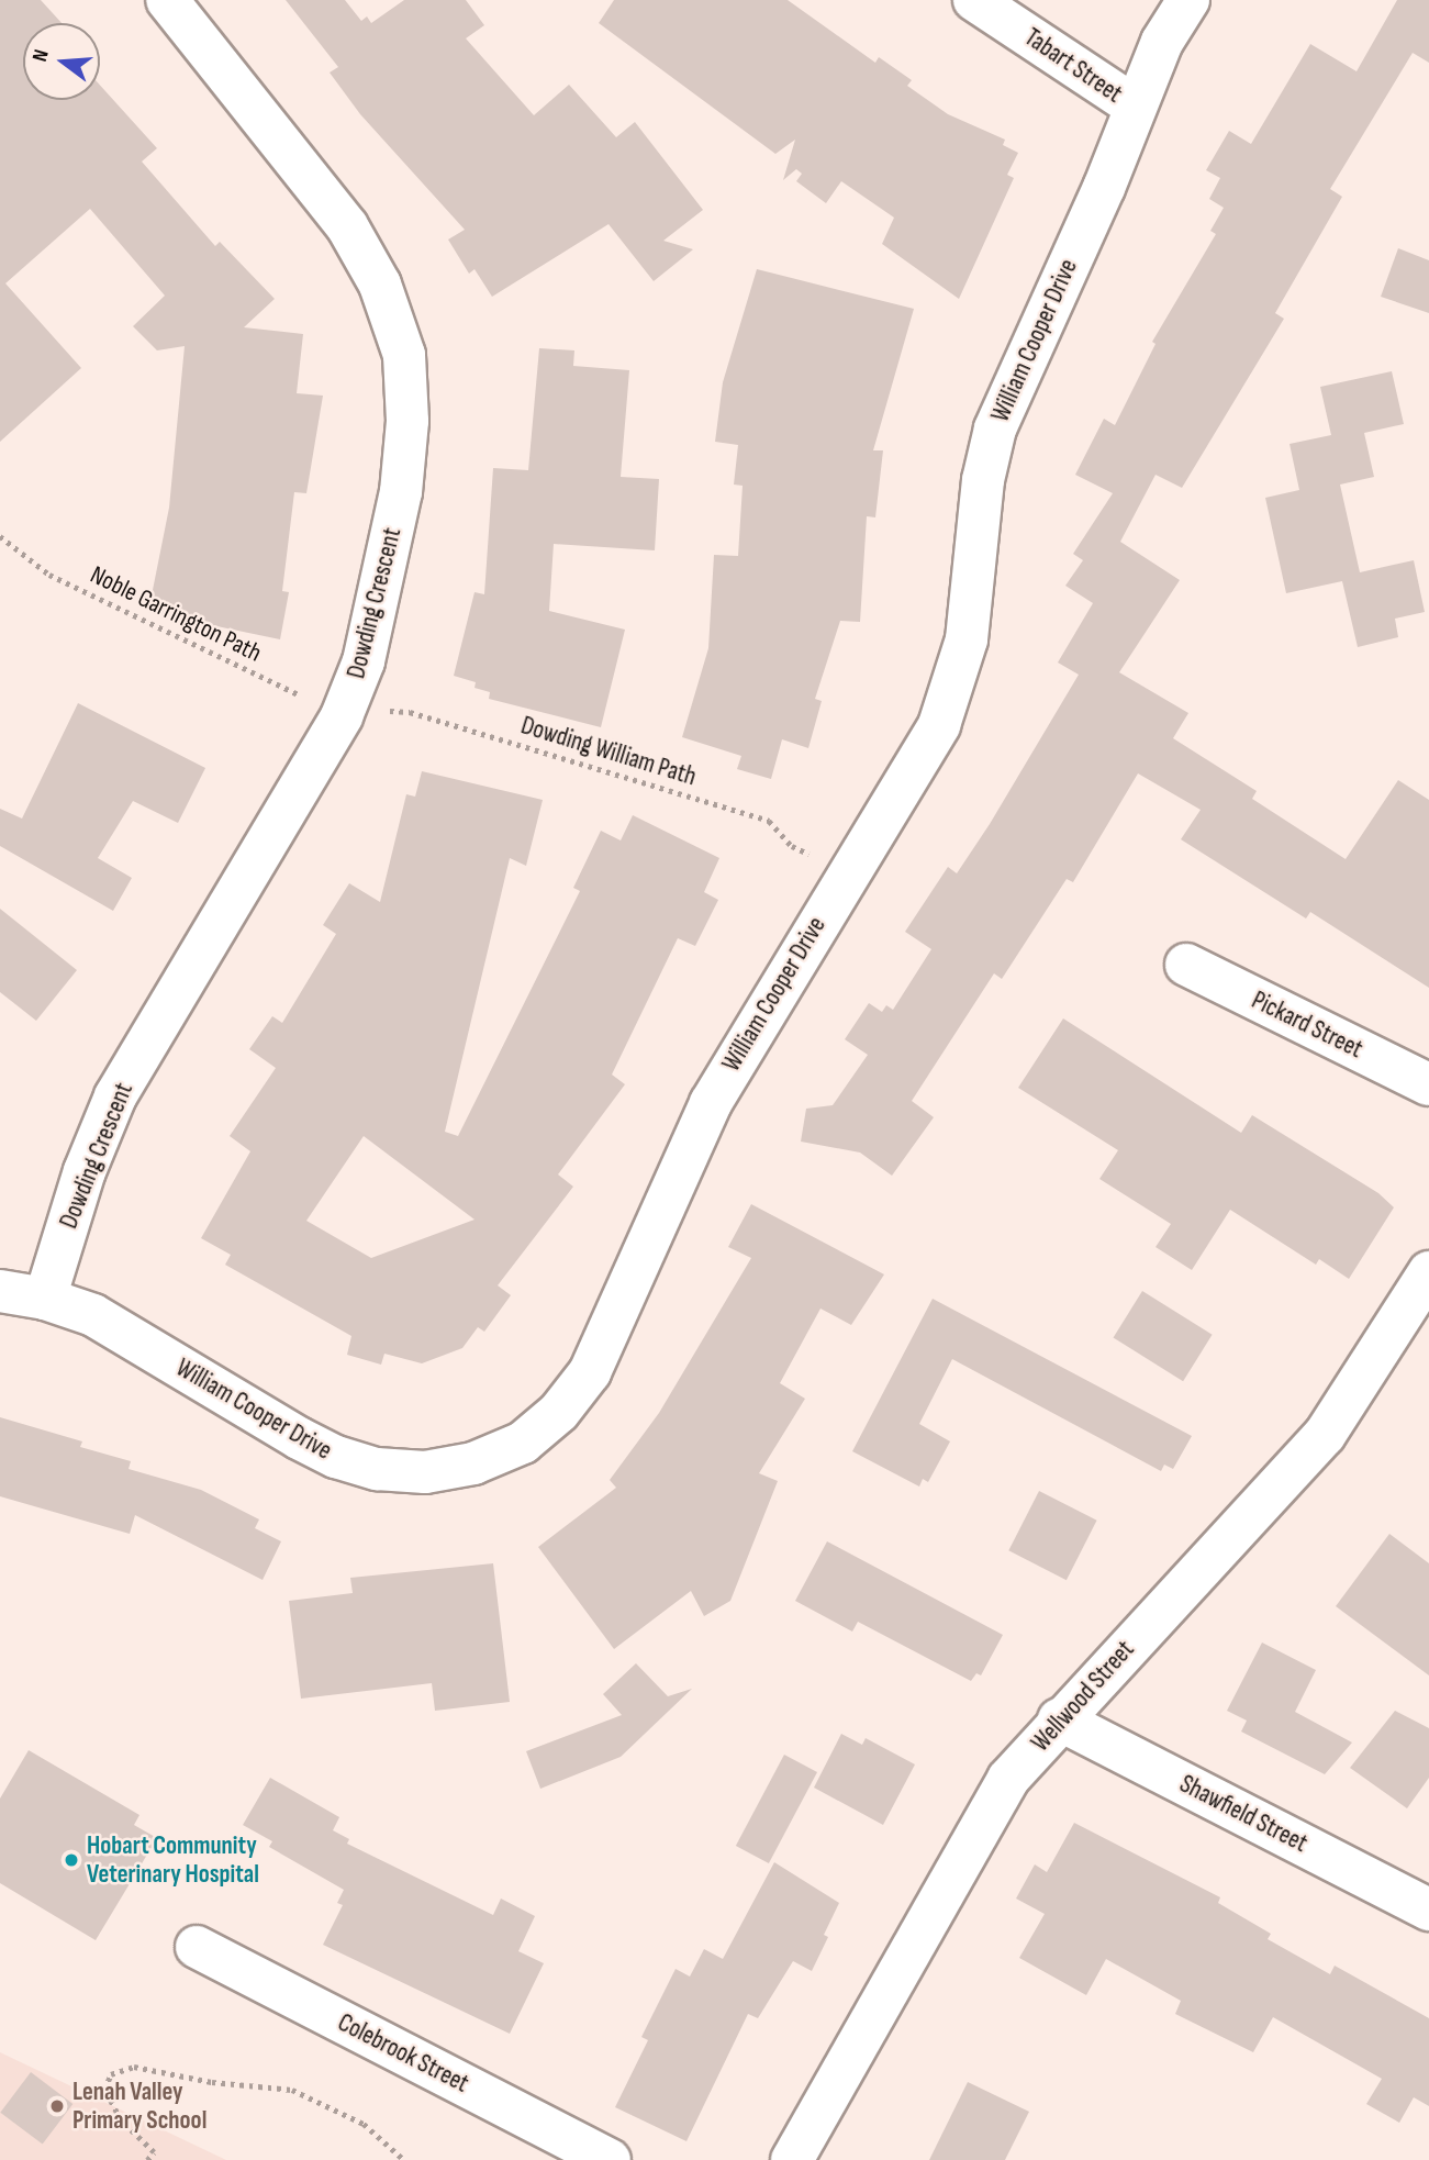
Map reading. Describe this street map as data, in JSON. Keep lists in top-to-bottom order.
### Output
{
  "streets": {
    "street": [
      "Tabart Street",
      "William Cooper Drive",
      "Dowding Crescent",
      "Pickard Street",
      "Wellwood Street",
      "Shawfield Street",
      "Colebrook Street"
    ],
    "path": ["Noble Garrington Path", "Dowding William Path"]
  },
  "crossings": [
    ["Tabart Street", "William Cooper Drive"],
    ["William Cooper Drive", "Dowding Crescent"],
    ["William Cooper Drive", "Dowding William Path"],
    ["Dowding Crescent", "Noble Garrington Path"],
    ["Dowding Crescent", "Dowding William Path"],
    ["Noble Garrington Path", "Dowding William Path"],
    ["Wellwood Street", "Shawfield Street"]
  ],
  "places": ["Hobart Community Veterinary Hospital", "Lenah Valley Primary School"],
  "north": "left"
}
